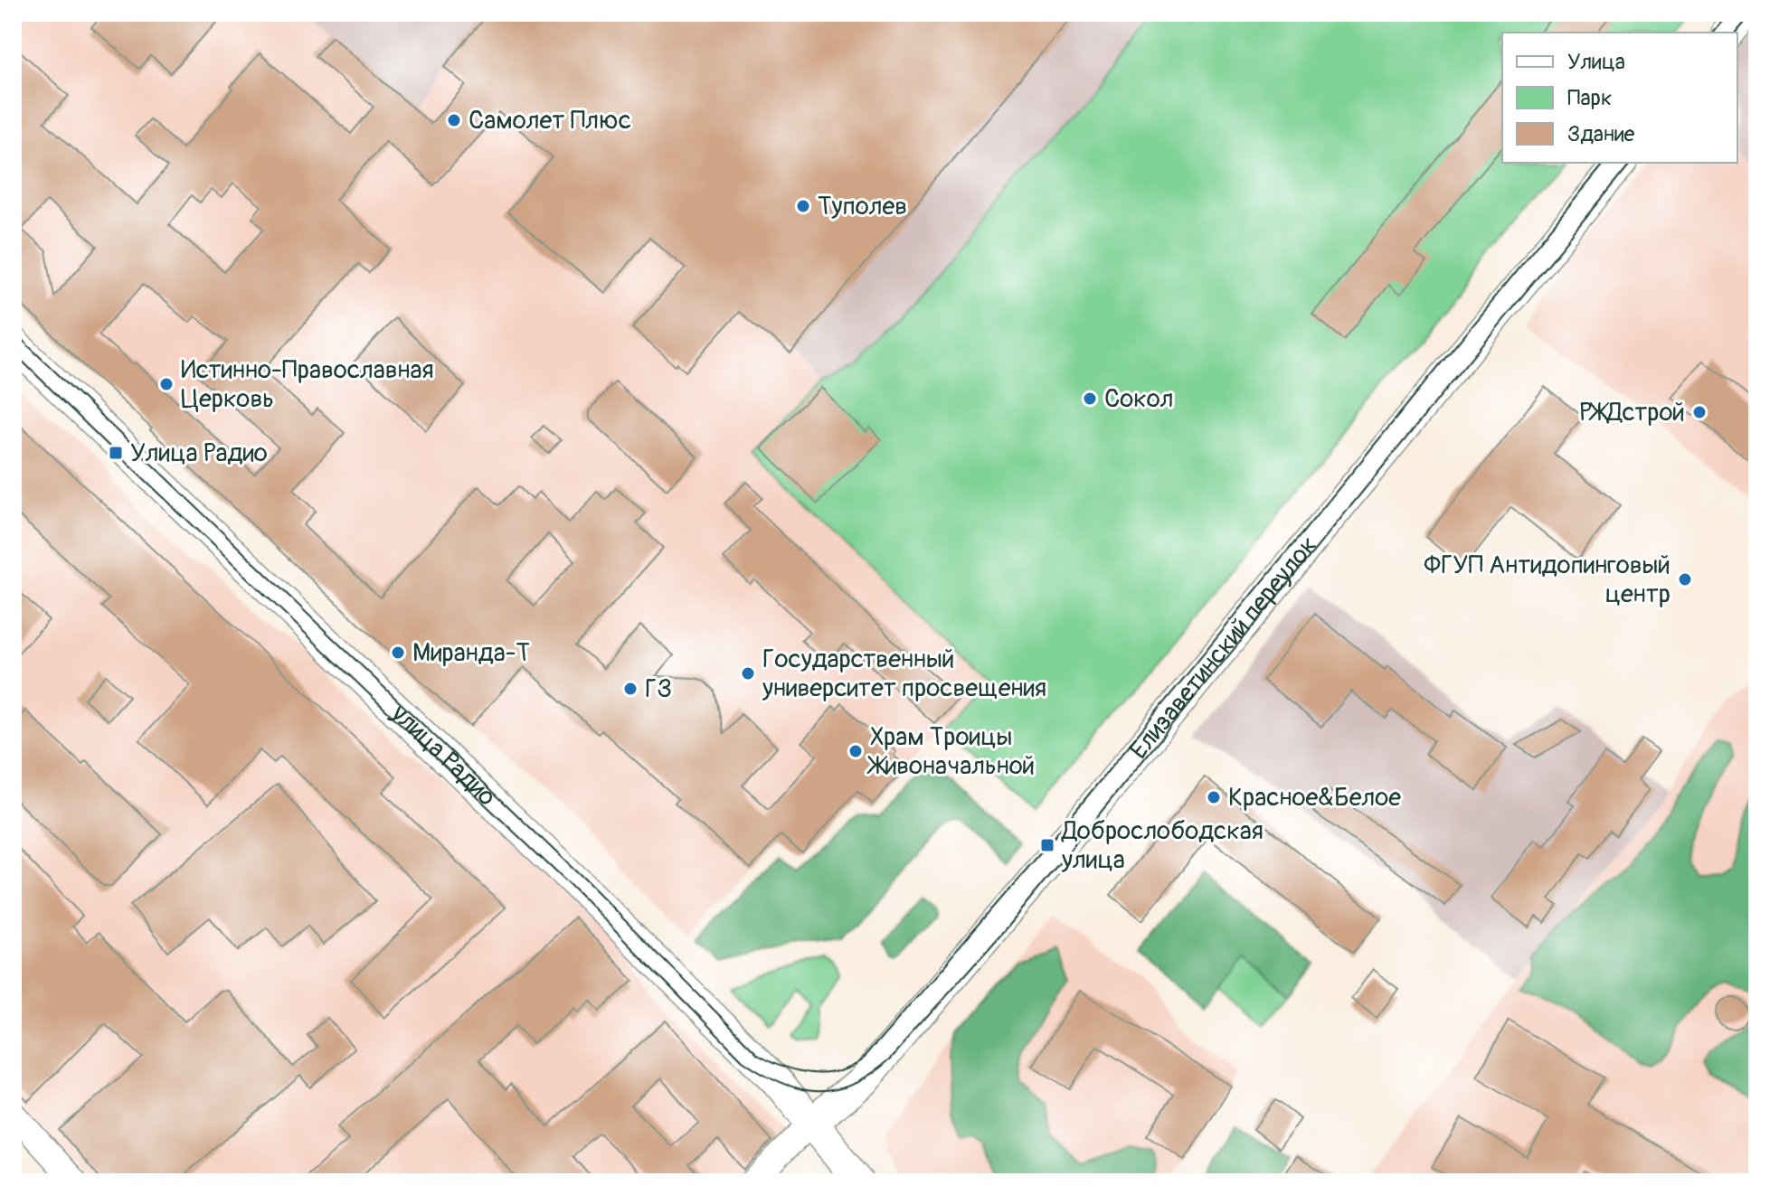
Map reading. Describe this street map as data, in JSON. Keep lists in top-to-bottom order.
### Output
{
  "streets": {
    "street": ["Елизаветинский переулок", "улица Радио"]
  },
  "crossings": [
    ["Елизаветинский переулок", "улица Радио"]
  ],
  "places": {
    "other": [
      "Самолет Плюс",
      "Туполев",
      "Истинно-Православная Церковь",
      "Сокол",
      "РЖДстрой",
      "ФГУП Антидопинговый центр",
      "Миранда-Т",
      "Государственный университет просвещения",
      "ГЗ",
      "Храм Троицы Живоначальной",
      "Красное&Белое"
    ],
    "transit": ["Улица Радио", "Доброслободская улица"]
  },
  "legend": ["Улица", "Парк", "Здание"]
}
